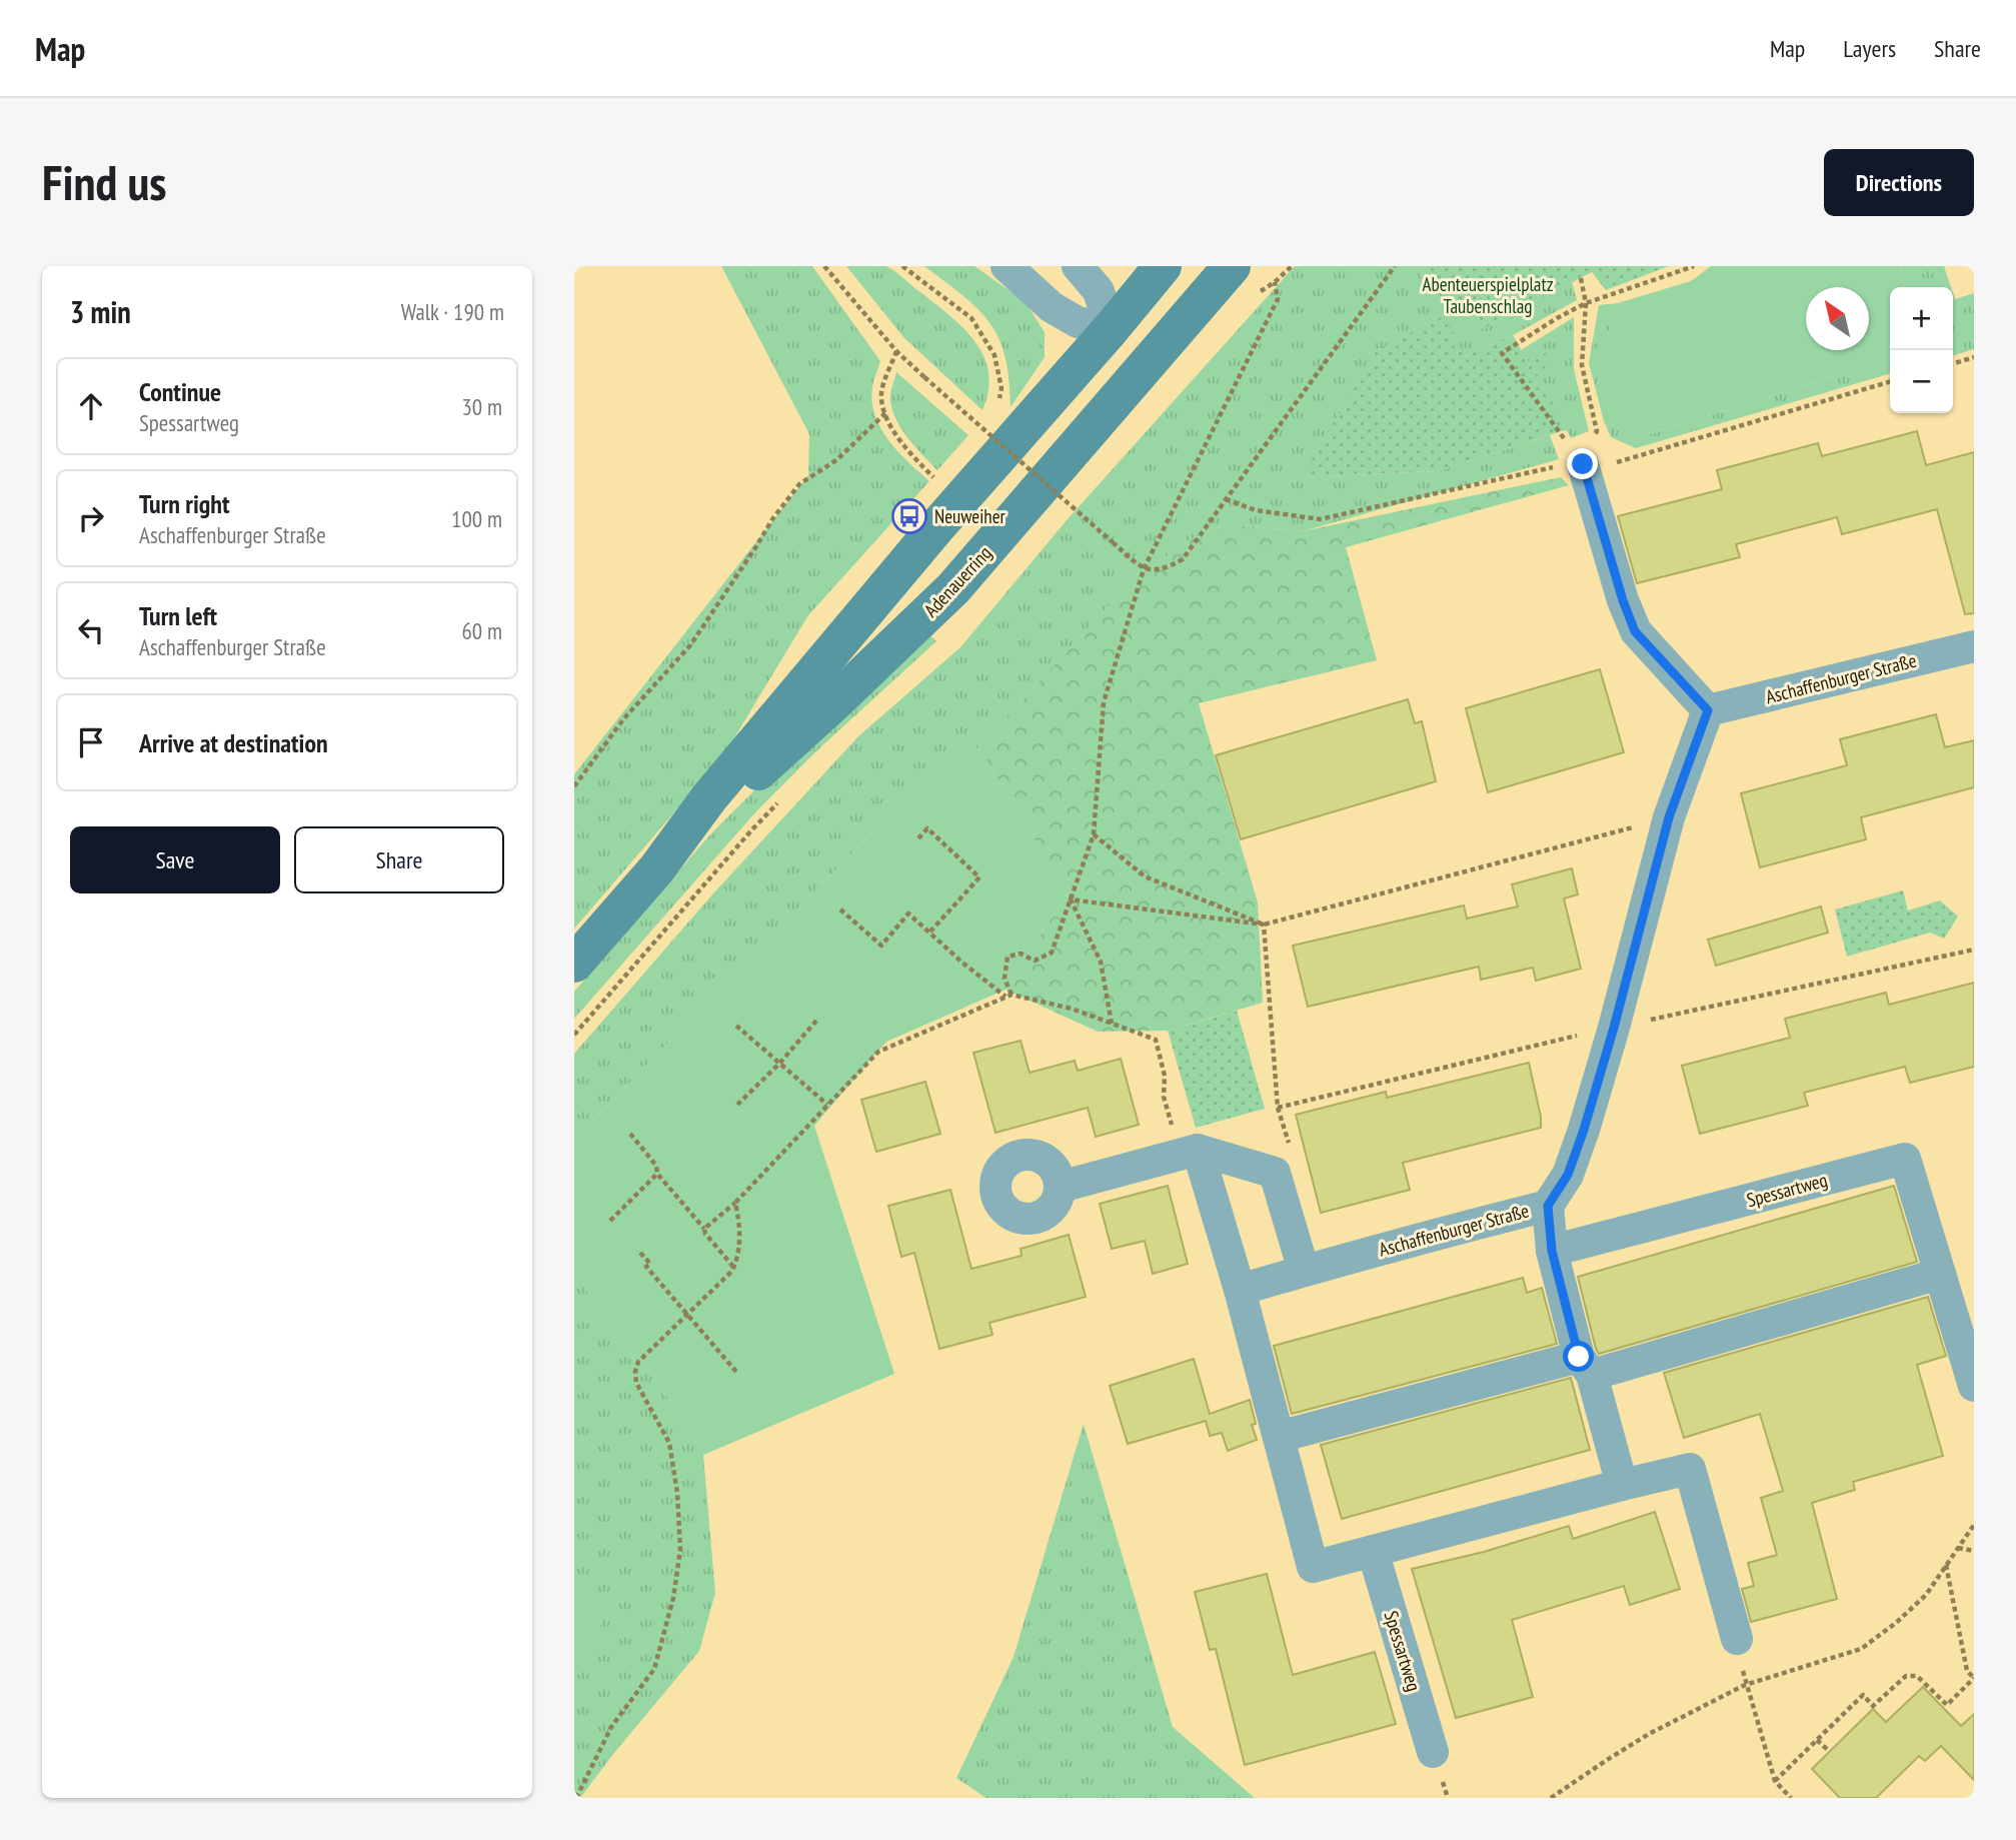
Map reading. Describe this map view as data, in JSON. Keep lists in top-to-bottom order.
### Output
{
  "streets": {
    "main road": ["Adenauerring"],
    "street": ["Aschaffenburger Straße", "Spessartweg"]
  },
  "parks": ["Abenteuerspielplatz Taubenschlag"],
  "places": {
    "bus stop": ["Neuweiher"]
  },
  "north": "top left",
  "page": {
    "header": "Map",
    "nav": ["Map", "Layers", "Share"],
    "buttons": [
      "Directions",
      ["Save", "Share"]
    ],
    "title": "Find us",
    "heading": ["3 min", "Walk · 190 m"],
    "map_buttons": ["+", "−"],
    "list": [
      ["Continue", "Spessartweg", "30 m"],
      ["Turn right", "Aschaffenburger Straße", "100 m"],
      ["Turn left", "Aschaffenburger Straße", "60 m"],
      "Arrive at destination"
    ]
  }
}
